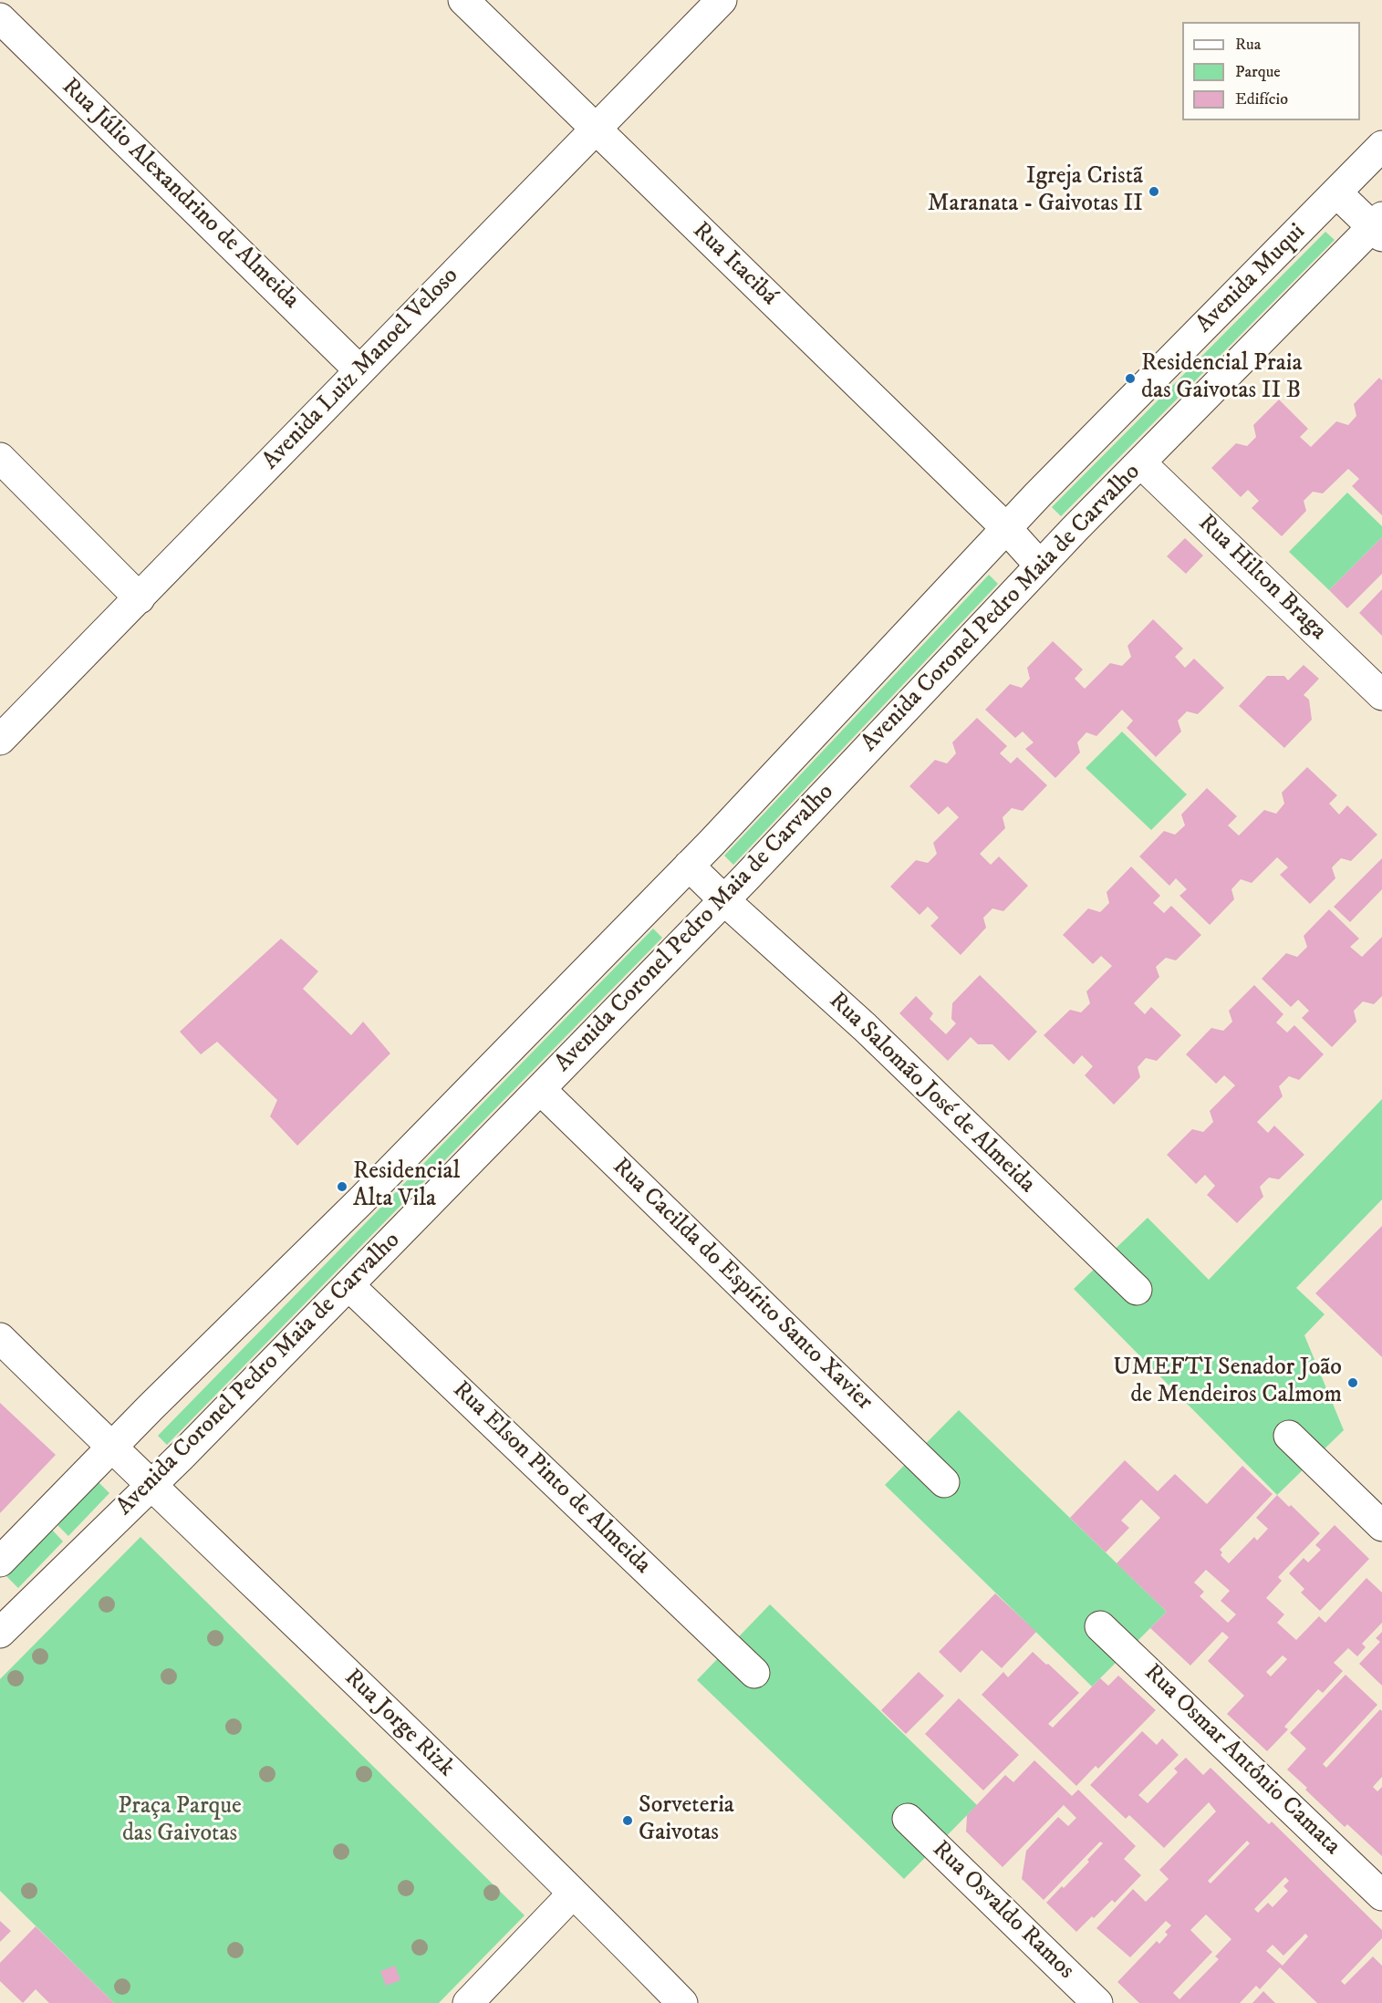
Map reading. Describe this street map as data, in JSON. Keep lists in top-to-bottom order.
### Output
{
  "streets": {
    "street": [
      "Rua Júlio Alexandrino de Almeida",
      "Rua Itacibá",
      "Avenida Muqui",
      "Avenida Luiz Manoel Veloso",
      "Rua Hilton Braga",
      "Avenida Coronel Pedro Maia de Carvalho",
      "Rua Salomão José de Almeida",
      "Rua Cacilda do Espírito Santo Xavier",
      "Rua Elson Pinto de Almeida",
      "Rua Jorge Rizk",
      "Rua Osmar Antônio Camata",
      "Rua Osvaldo Ramos"
    ]
  },
  "crossings": [
    ["Rua Júlio Alexandrino de Almeida", "Avenida Luiz Manoel Veloso"],
    ["Rua Itacibá", "Avenida Muqui"],
    ["Rua Itacibá", "Avenida Luiz Manoel Veloso"],
    ["Rua Itacibá", "Avenida Coronel Pedro Maia de Carvalho"],
    ["Avenida Muqui", "Avenida Coronel Pedro Maia de Carvalho"],
    ["Rua Hilton Braga", "Avenida Coronel Pedro Maia de Carvalho"],
    ["Avenida Coronel Pedro Maia de Carvalho", "Rua Salomão José de Almeida"],
    ["Avenida Coronel Pedro Maia de Carvalho", "Rua Cacilda do Espírito Santo Xavier"],
    ["Avenida Coronel Pedro Maia de Carvalho", "Rua Elson Pinto de Almeida"],
    ["Avenida Coronel Pedro Maia de Carvalho", "Rua Jorge Rizk"]
  ],
  "parks": ["Praça Parque das Gaivotas"],
  "places": [
    "Igreja Cristã Maranata - Gaivotas II",
    "Residencial Praia das Gaivotas II B",
    "Residencial Alta Vila",
    "UMEFTI Senador João de Mendeiros Calmom",
    "Sorveteria Gaivotas"
  ],
  "legend": ["Rua", "Parque", "Edifício"]
}
